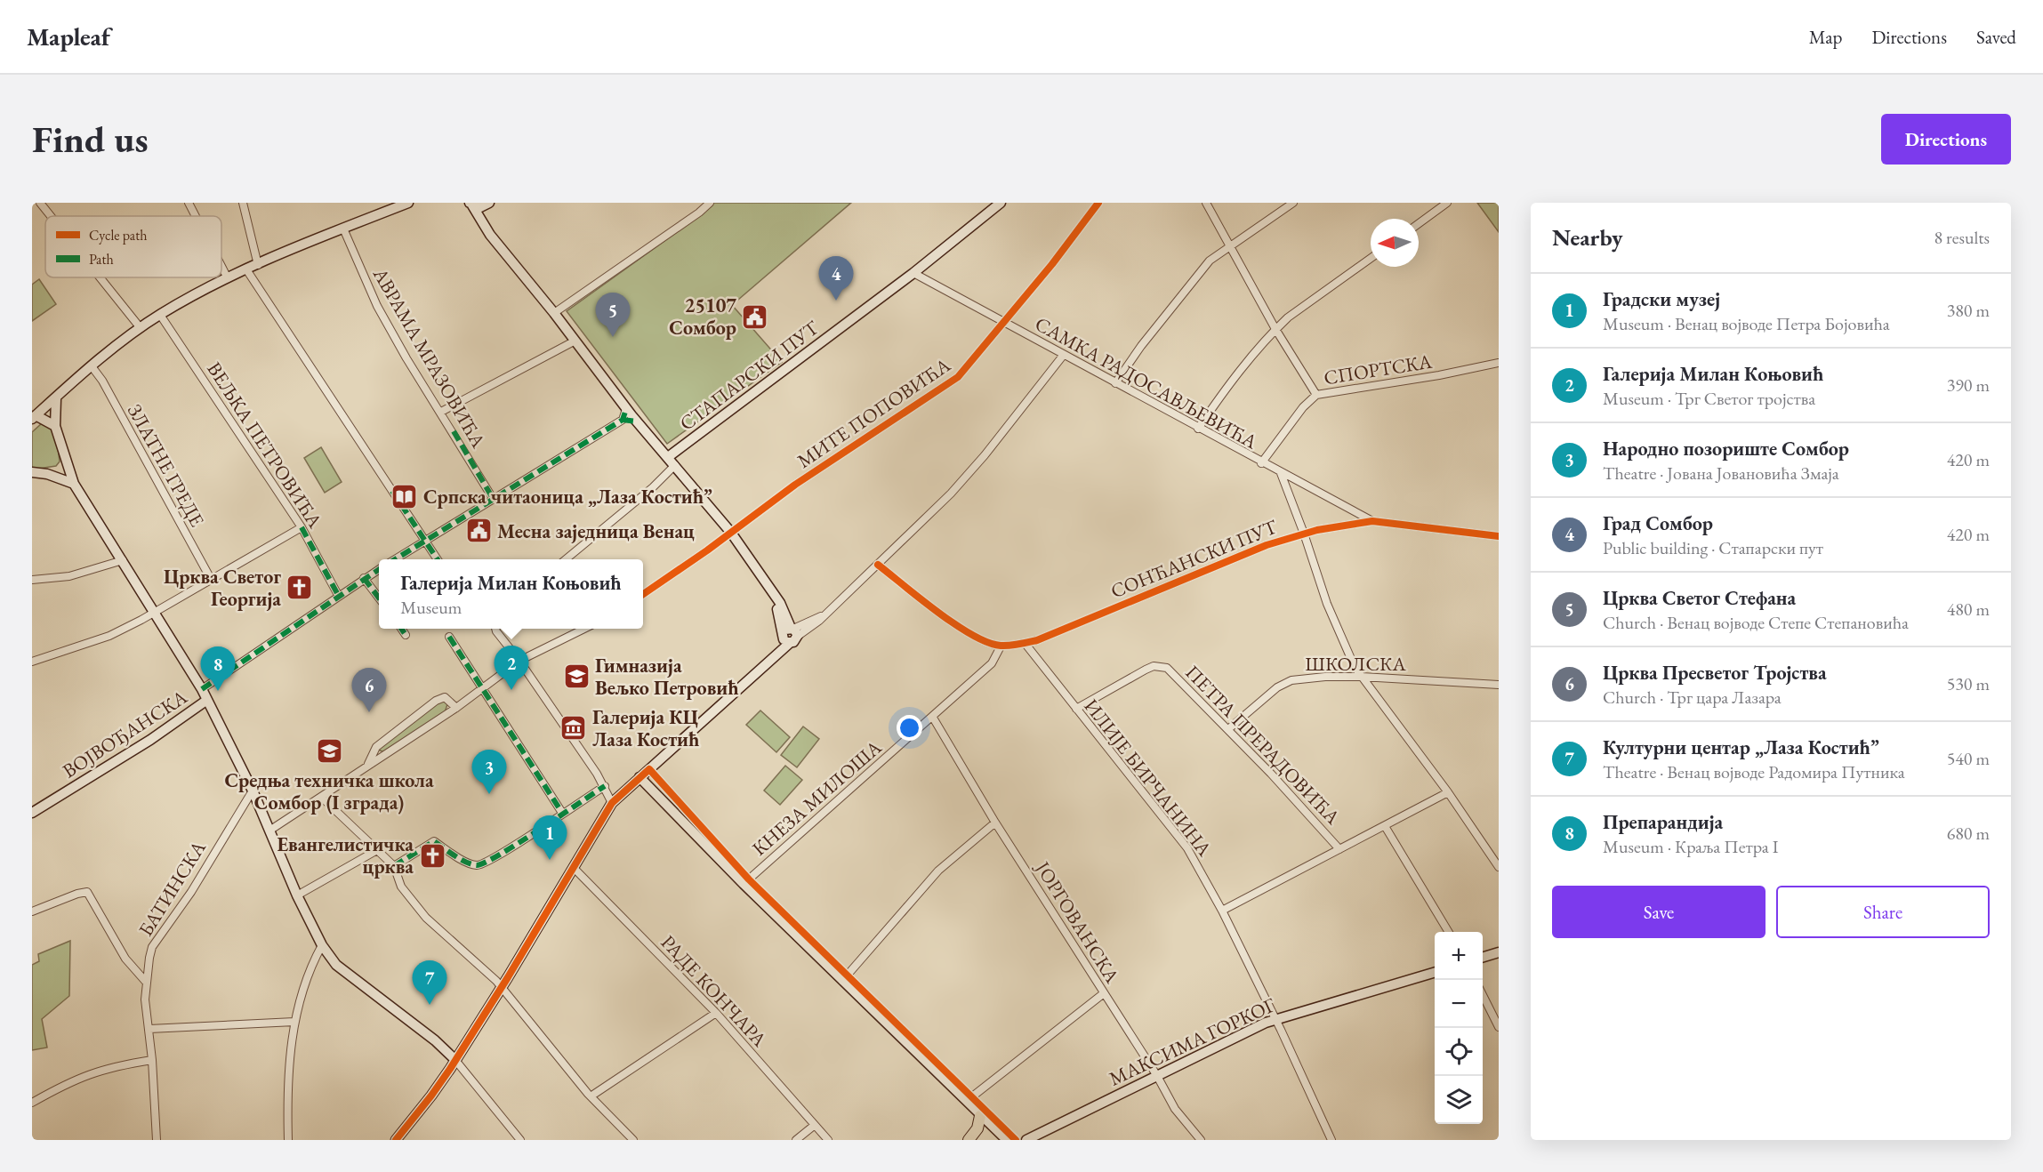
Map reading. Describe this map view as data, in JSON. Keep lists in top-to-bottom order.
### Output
{
  "streets": {
    "main road": ["СТАПАРСКИ ПУТ", "ВОЈВОЂАНСКА", "МАКСИМА ГОРКОГ"],
    "street": [
      "АВРАМА МРАЗОВИЋА",
      "СПОРТСКА",
      "САМКА РАДОСАВЉЕВИЋА",
      "МИТЕ ПОПОВИЋА",
      "ВЕЉКА ПЕТРОВИЋА",
      "ЗЛАТНЕ ГРЕДЕ",
      "СОНЋАНСКИ ПУТ",
      "ШКОЛСКА",
      "ПЕТРА ПРЕРАДОВИЋА",
      "ИЛИЈЕ БИРЧАНИНА",
      "КНЕЗА МИЛОША",
      "БАТИНСКА",
      "ЈОРГОВАНСКА",
      "РАДЕ КОНЧАРА"
    ]
  },
  "crossings": [
    ["СПОРТСКА", "САМКА РАДОСАВЉЕВИЋА"],
    ["СТАПАРСКИ ПУТ", "САМКА РАДОСАВЉЕВИЋА"],
    ["САМКА РАДОСАВЉЕВИЋА", "МИТЕ ПОПОВИЋА"],
    ["САМКА РАДОСАВЉЕВИЋА", "СОНЋАНСКИ ПУТ"],
    ["СОНЋАНСКИ ПУТ", "ИЛИЈЕ БИРЧАНИНА"],
    ["СОНЋАНСКИ ПУТ", "КНЕЗА МИЛОША"],
    ["ШКОЛСКА", "ПЕТРА ПРЕРАДОВИЋА"],
    ["ПЕТРА ПРЕРАДОВИЋА", "ИЛИЈЕ БИРЧАНИНА"],
    ["ИЛИЈЕ БИРЧАНИНА", "МАКСИМА ГОРКОГ"],
    ["КНЕЗА МИЛОША", "ЈОРГОВАНСКА"],
    ["ЈОРГОВАНСКА", "МАКСИМА ГОРКОГ"]
  ],
  "places": {
    "public building": ["25107 Сомбор", "Месна заједница Венац"],
    "library": ["Српска читаоница „Лаза Костић”"],
    "church": ["Црква Светог Георгија", "Евангелистичка црква"],
    "school or university": ["Гимназија Вељко Петровић", "Средња техничка школа Сомбор (I зграда)"],
    "museum": ["Галерија КЦ Лаза Костић"]
  },
  "legend": ["Cycle path", "Path"],
  "north": "left",
  "page": {
    "header": "Mapleaf",
    "nav": ["Map", "Directions", "Saved"],
    "buttons": [
      "Directions",
      ["Save", "Share"]
    ],
    "title": "Find us",
    "heading": ["Nearby", "8 results"],
    "pins": [
      "4",
      "5",
      "2",
      "8",
      "6",
      "3",
      "1",
      "7"
    ],
    "list": [
      {
        "mark": "1",
        "name": "Градски музеј",
        "note": "Museum · Венац војводе Петра Бојовића",
        "value": "380 m"
      },
      {
        "mark": "2",
        "name": "Галерија Милан Коњовић",
        "note": "Museum · Трг Светог тројства",
        "value": "390 m"
      },
      {
        "mark": "3",
        "name": "Народно позориште Сомбор",
        "note": "Theatre · Јована Јовановића Змаја",
        "value": "420 m"
      },
      {
        "mark": "4",
        "name": "Град Сомбор",
        "note": "Public building · Стапарски пут",
        "value": "420 m"
      },
      {
        "mark": "5",
        "name": "Црква Светог Стефана",
        "note": "Church · Венац војводе Степе Степановића",
        "value": "480 m"
      },
      {
        "mark": "6",
        "name": "Црква Пресветог Тројства",
        "note": "Church · Трг цара Лазара",
        "value": "530 m"
      },
      {
        "mark": "7",
        "name": "Културни центар „Лаза Костић”",
        "note": "Theatre · Венац војводе Радомира Путника",
        "value": "540 m"
      },
      {
        "mark": "8",
        "name": "Препарандија",
        "note": "Museum · Краља Петра I",
        "value": "680 m"
      }
    ],
    "popup": ["Галерија Милан Коњовић", "Museum"],
    "map_buttons": ["+", "−"]
  }
}
